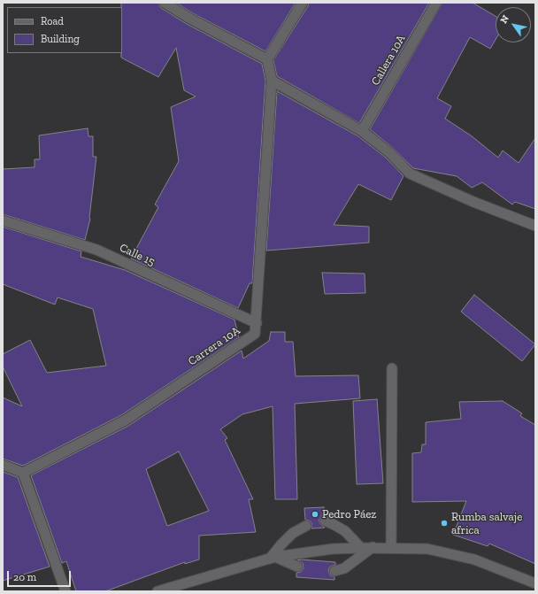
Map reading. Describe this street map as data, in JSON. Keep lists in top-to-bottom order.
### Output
{
  "streets": {
    "street": ["Callera 10A", "Calle 15", "Carrera 10A"]
  },
  "crossings": [
    ["Calle 15", "Carrera 10A"]
  ],
  "places": ["Pedro Páez", "Rumba salvaje africa"],
  "legend": ["Road", "Building"],
  "scale_bar": "20 m",
  "north": "top left"
}
